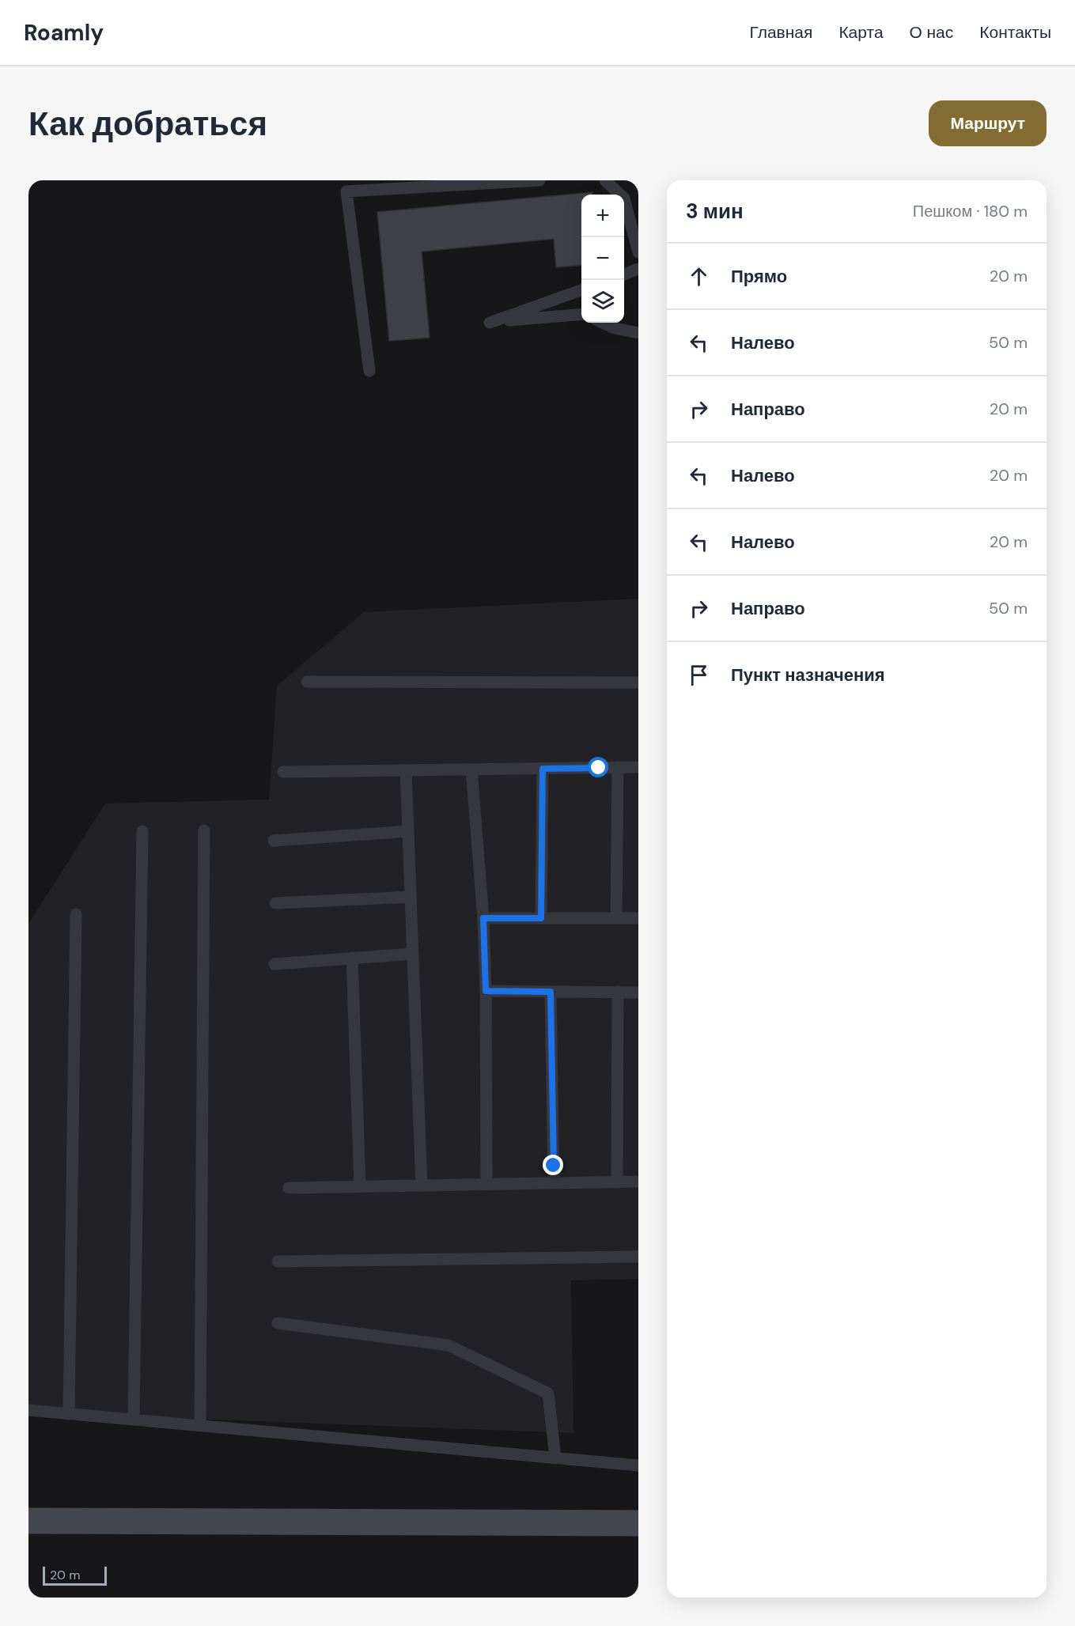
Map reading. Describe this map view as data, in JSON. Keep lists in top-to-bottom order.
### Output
{
  "scale_bar": "20 m",
  "page": {
    "header": "Roamly",
    "nav": [
      "Главная",
      "Карта",
      "О нас",
      "Контакты"
    ],
    "buttons": "Маршрут",
    "title": "Как добраться",
    "heading": ["3 мин", "Пешком · 180 m"],
    "map_buttons": ["+", "−"],
    "list": [
      ["Прямо", "20 m"],
      ["Налево", "50 m"],
      ["Направо", "20 m"],
      ["Налево", "20 m"],
      ["Налево", "20 m"],
      ["Направо", "50 m"],
      "Пункт назначения"
    ],
    "scale": "20 m"
  }
}
